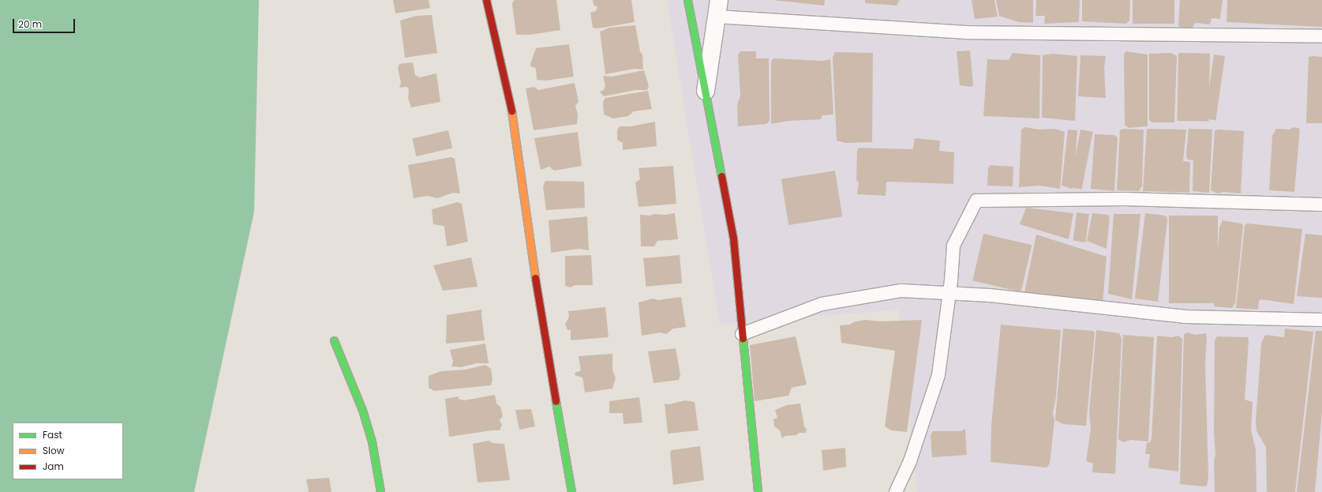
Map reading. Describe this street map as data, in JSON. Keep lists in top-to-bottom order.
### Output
{
  "legend": ["Fast", "Slow", "Jam"],
  "scale_bar": "20 m"
}
